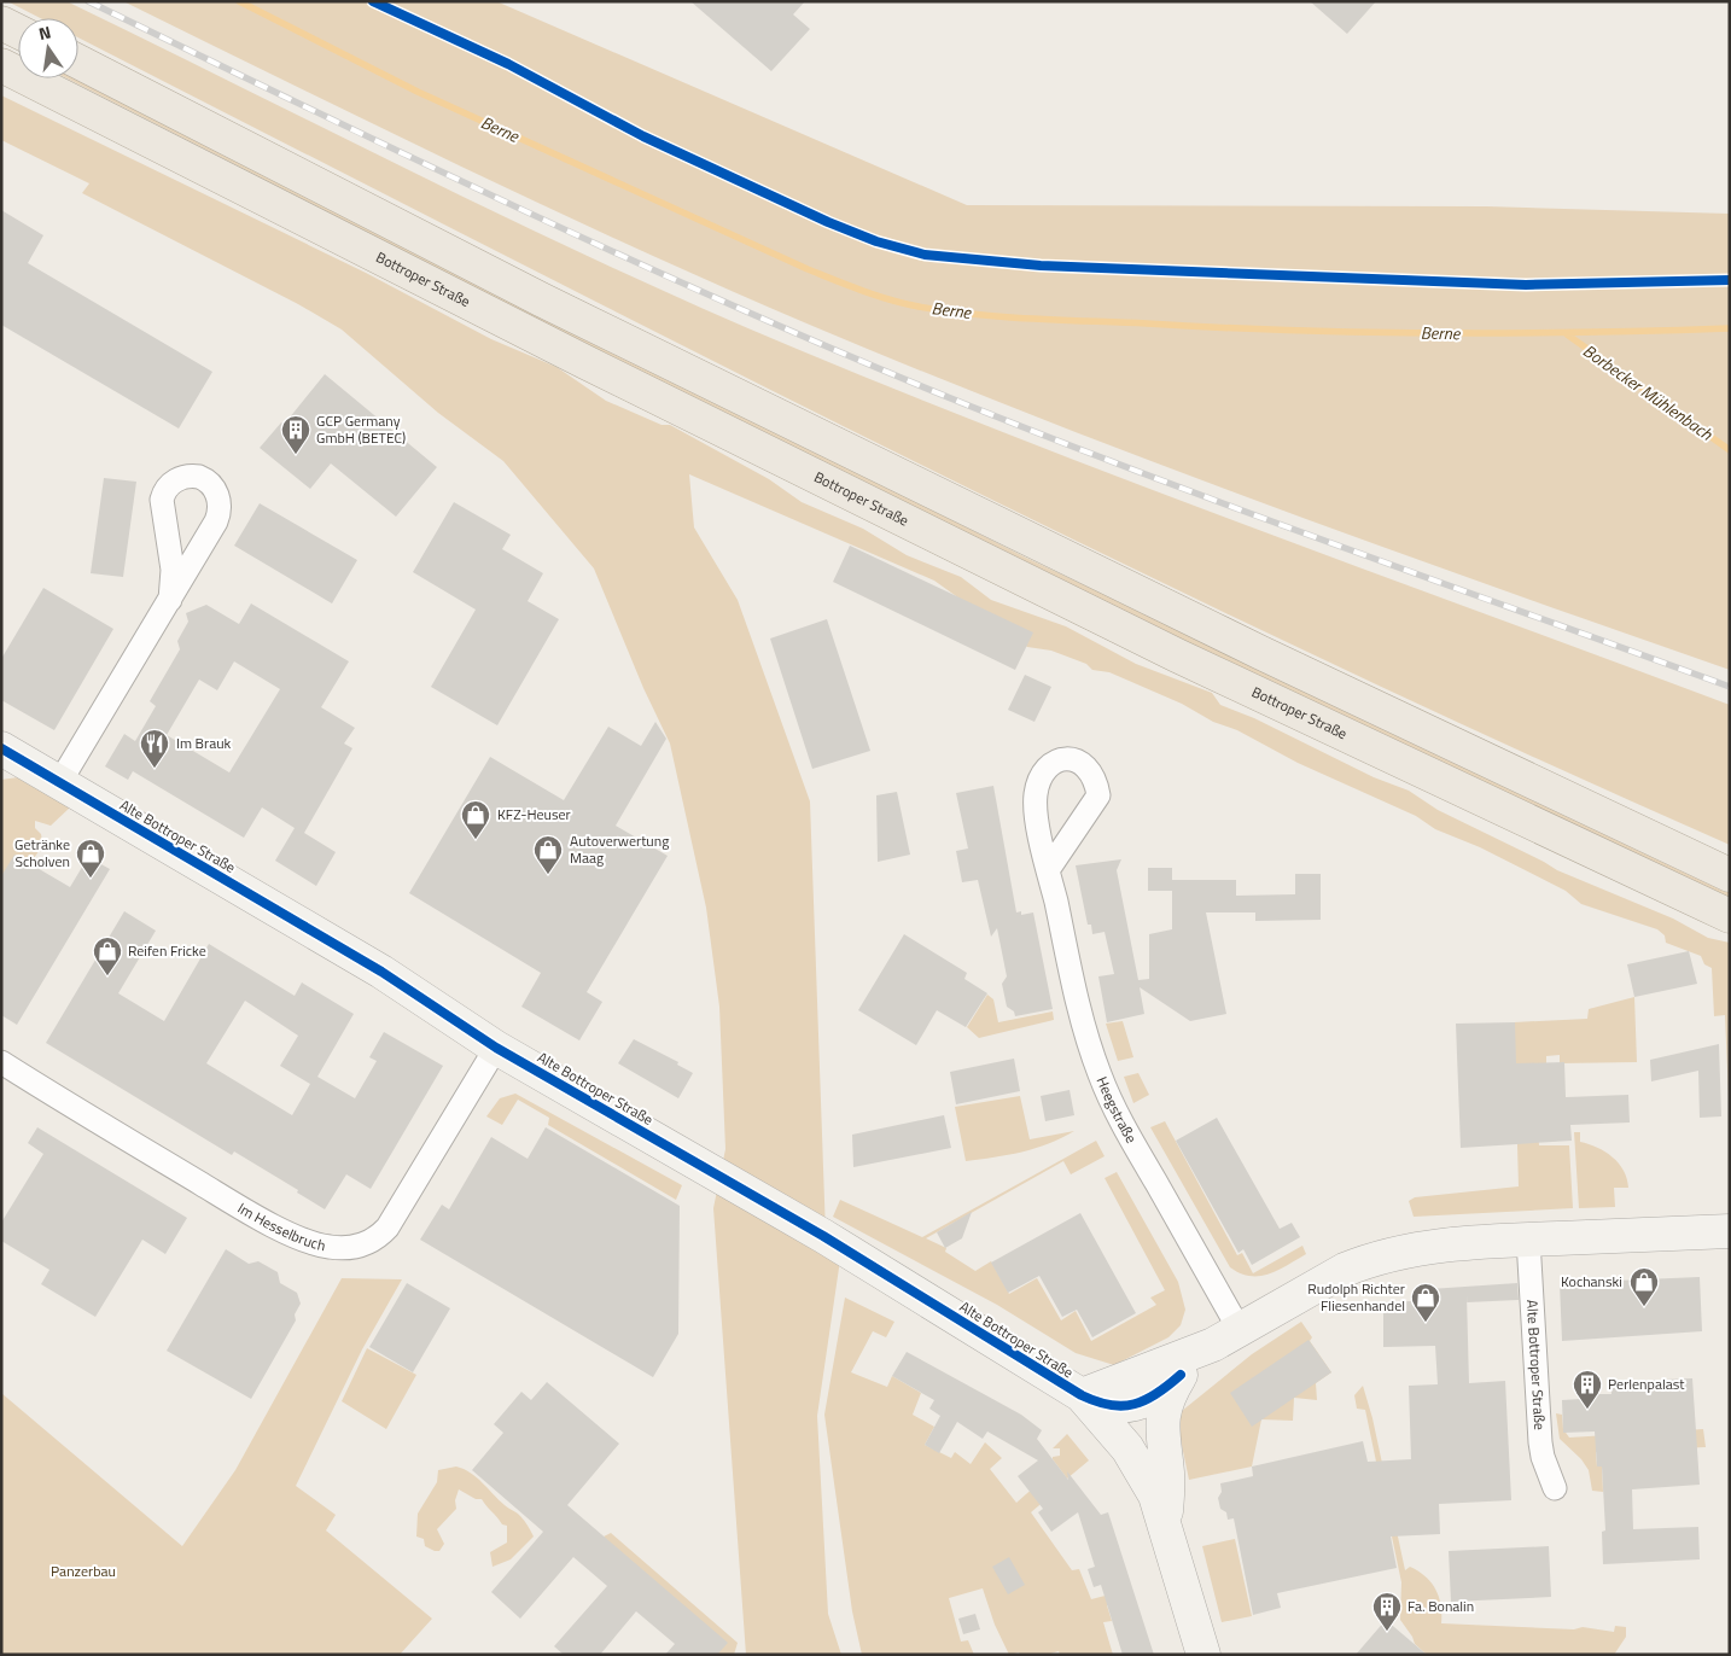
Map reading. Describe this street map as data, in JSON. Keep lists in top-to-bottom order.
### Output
{
  "streets": {
    "main road": ["Bottroper Straße"],
    "street": ["Alte Bottroper Straße", "Heegstraße", "Im Hesselbruch"]
  },
  "crossings": [
    ["Alte Bottroper Straße", "Heegstraße"],
    ["Alte Bottroper Straße", "Im Hesselbruch"]
  ],
  "water": ["Berne", "Borbecker Mühlenbach"],
  "parks": ["Panzerbau"],
  "places": {
    "building": ["GCP Germany GmbH (BETEC)", "Perlenpalast", "Fa. Bonalin"],
    "restaurant": ["Im Brauk"],
    "shop": [
      "KFZ-Heuser",
      "Autoverwertung Maag",
      "Getränke Scholven",
      "Reifen Fricke",
      "Kochanski",
      "Rudolph Richter Fliesenhandel"
    ]
  },
  "north": "top"
}
